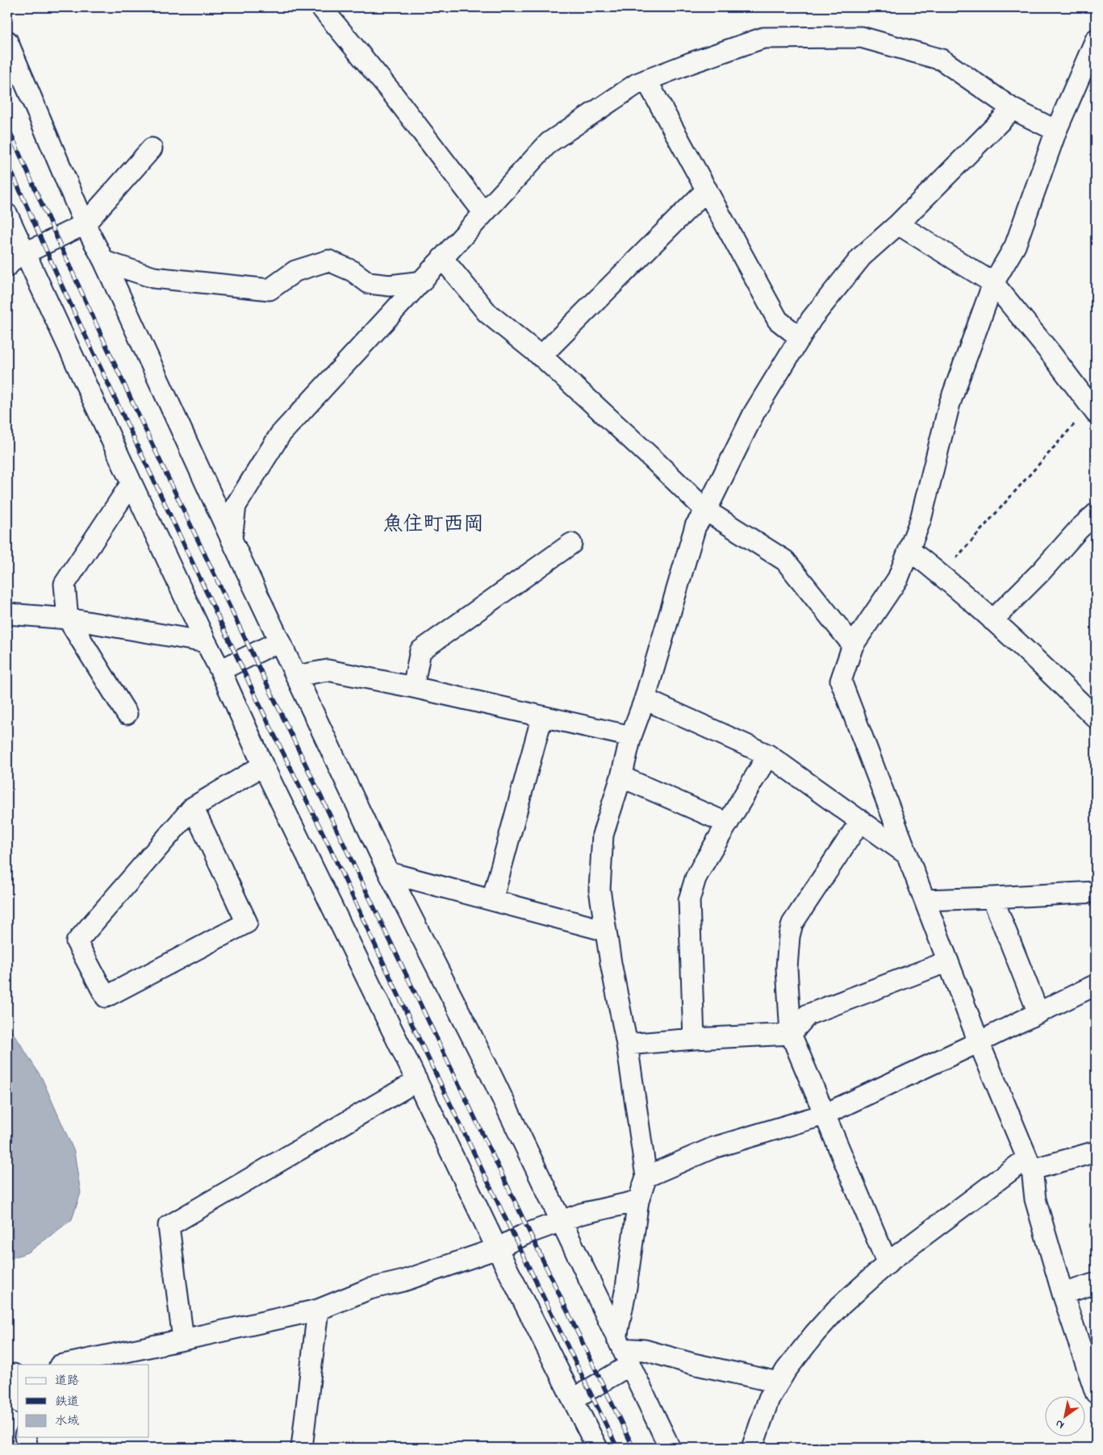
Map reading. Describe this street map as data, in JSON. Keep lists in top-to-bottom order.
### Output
{
  "districts": ["魚住町西岡"],
  "legend": ["道路", "鉄道", "水域"],
  "north": "bottom left"
}
